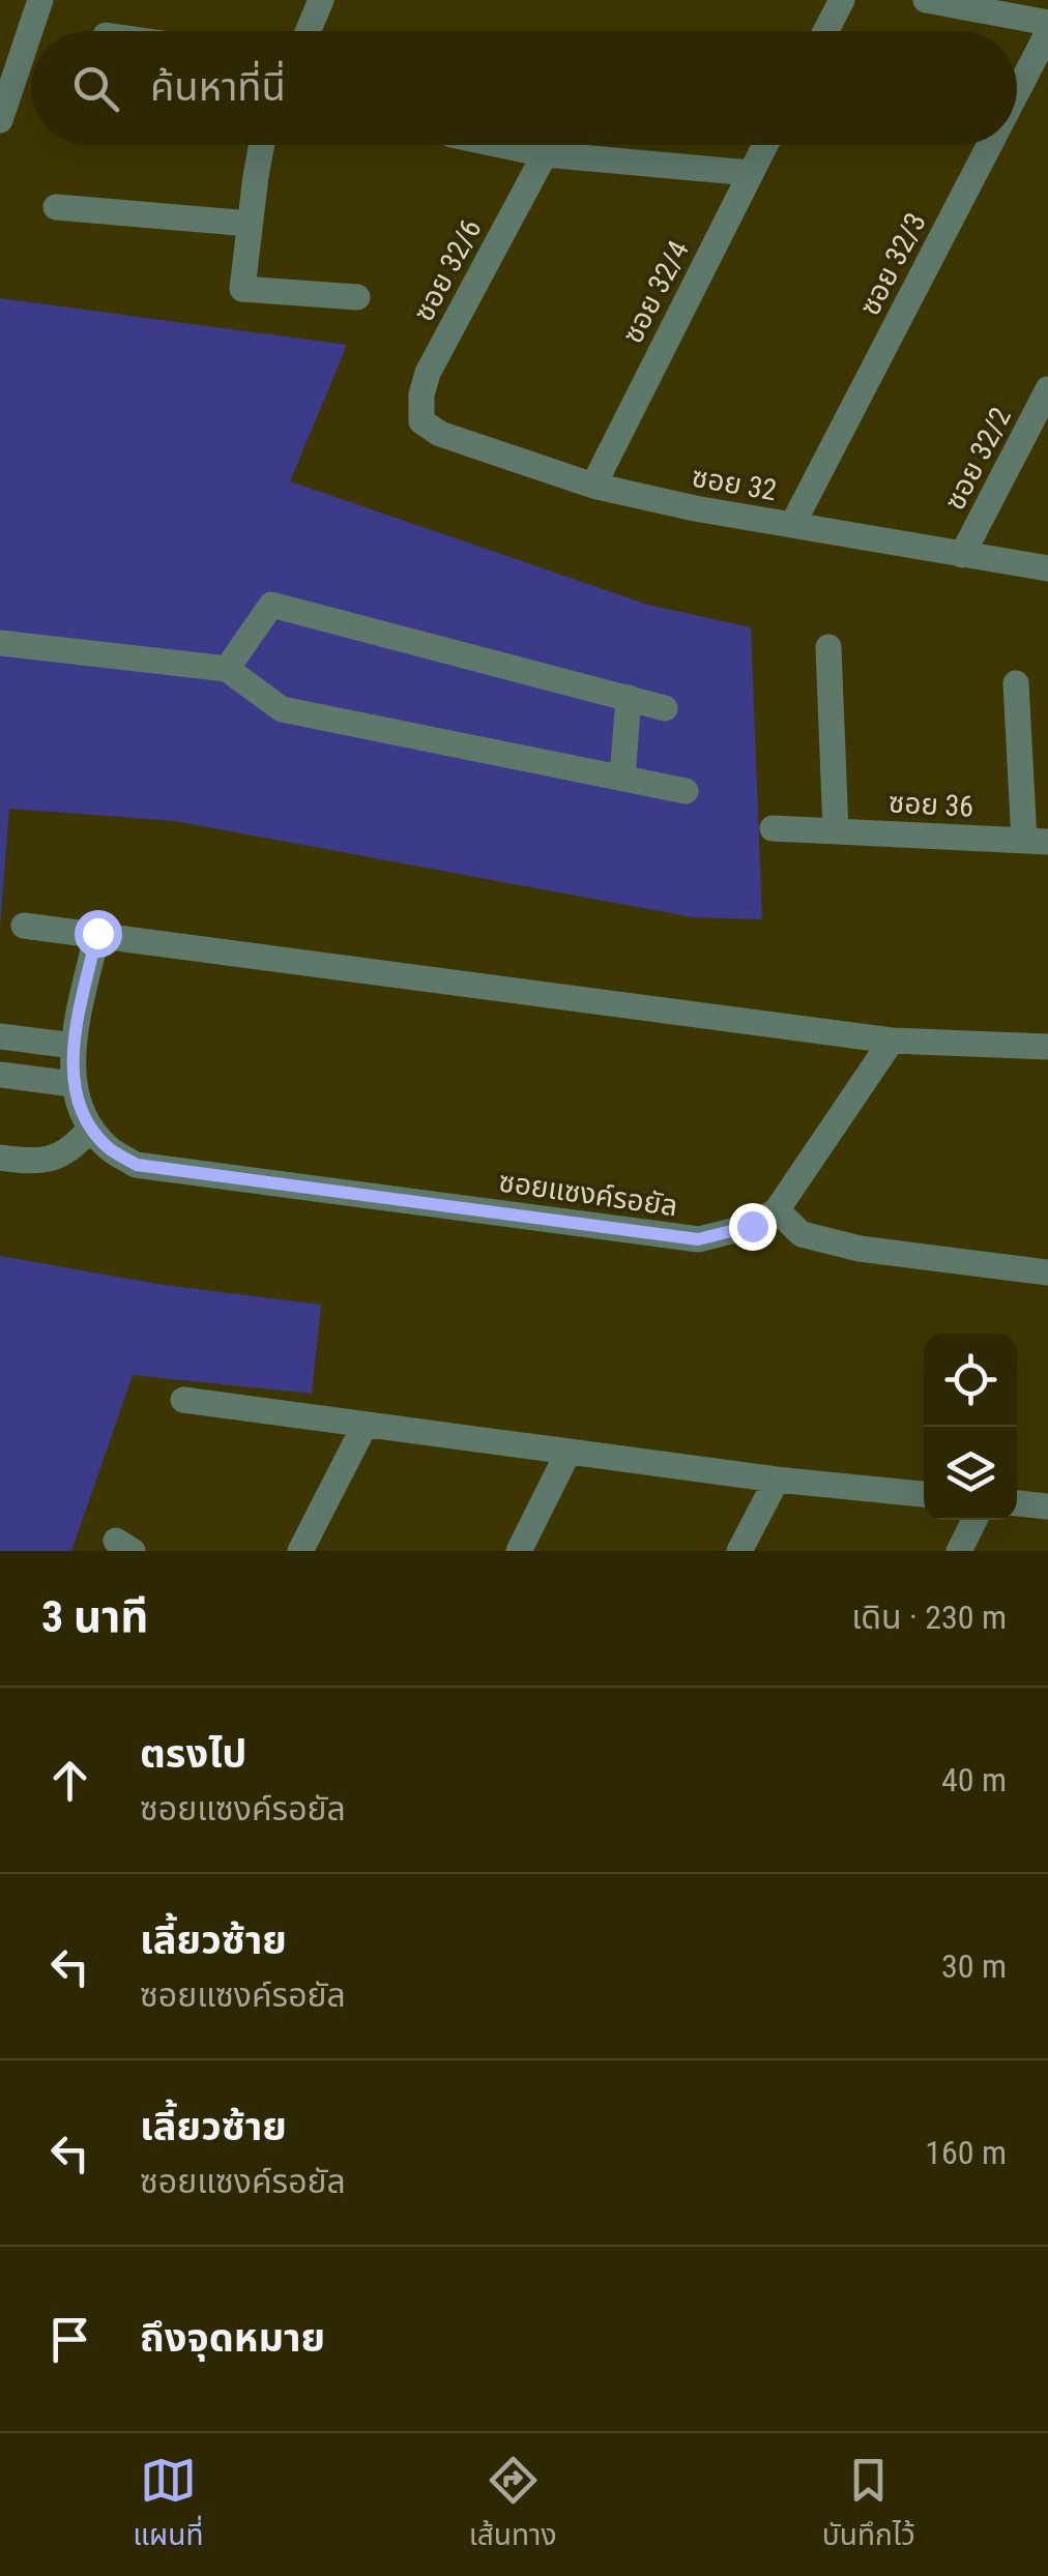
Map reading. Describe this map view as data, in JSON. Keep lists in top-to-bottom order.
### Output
{
  "streets": {
    "street": [
      "ซอย 32/3",
      "ซอย 32/6",
      "ซอย 32/4",
      "ซอย 32/2",
      "ซอย 32",
      "ซอย 36",
      "ซอยแซงค์รอยัล"
    ]
  },
  "crossings": [
    ["ซอย 32/3", "ซอย 32"],
    ["ซอย 32/6", "ซอย 32"],
    ["ซอย 32/4", "ซอย 32"],
    ["ซอย 32/2", "ซอย 32"]
  ],
  "page": {
    "search": "ค้นหาที่นี่",
    "heading": ["3 นาที", "เดิน · 230 m"],
    "list": [
      ["ตรงไป", "ซอยแซงค์รอยัล", "40 m"],
      ["เลี้ยวซ้าย", "ซอยแซงค์รอยัล", "30 m"],
      ["เลี้ยวซ้าย", "ซอยแซงค์รอยัล", "160 m"],
      "ถึงจุดหมาย"
    ],
    "nav": ["แผนที่", "เส้นทาง", "บันทึกไว้"]
  }
}
